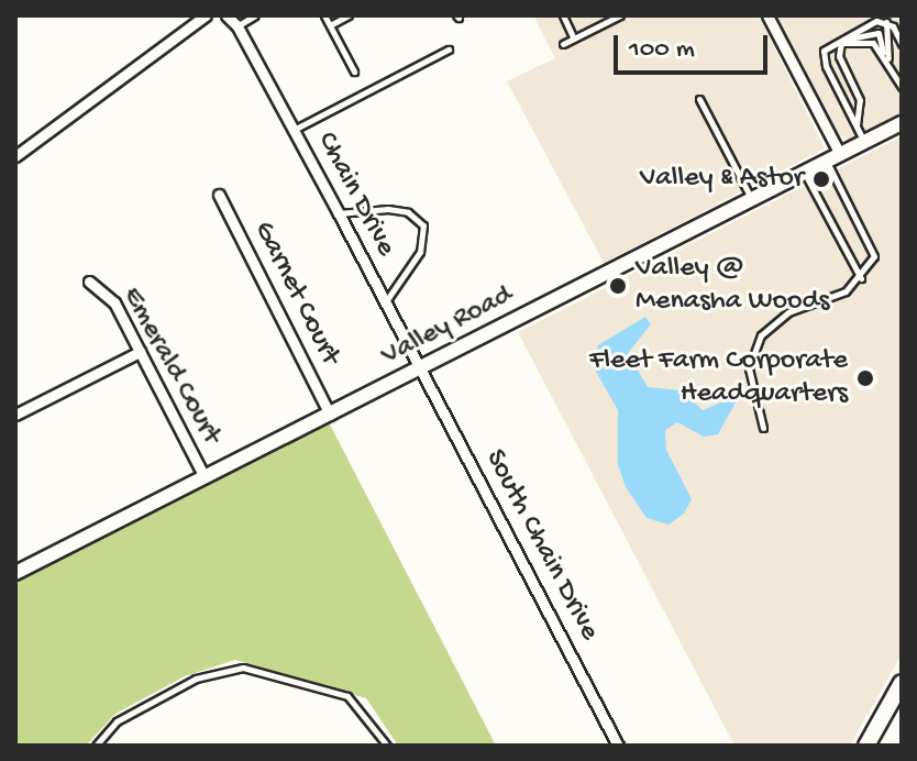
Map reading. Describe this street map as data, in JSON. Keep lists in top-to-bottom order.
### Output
{
  "streets": {
    "street": [
      "Chain Drive",
      "Garnet Court",
      "Valley Road",
      "Emerald Court",
      "South Chain Drive"
    ]
  },
  "crossings": [
    ["Chain Drive", "Valley Road"],
    ["Chain Drive", "South Chain Drive"],
    ["Garnet Court", "Valley Road"],
    ["Valley Road", "Emerald Court"],
    ["Valley Road", "South Chain Drive"]
  ],
  "places": ["Valley & Astor", "Valley @ Menasha Woods", "Fleet Farm Corporate Headquarters"],
  "scale_bar": "100 m"
}
